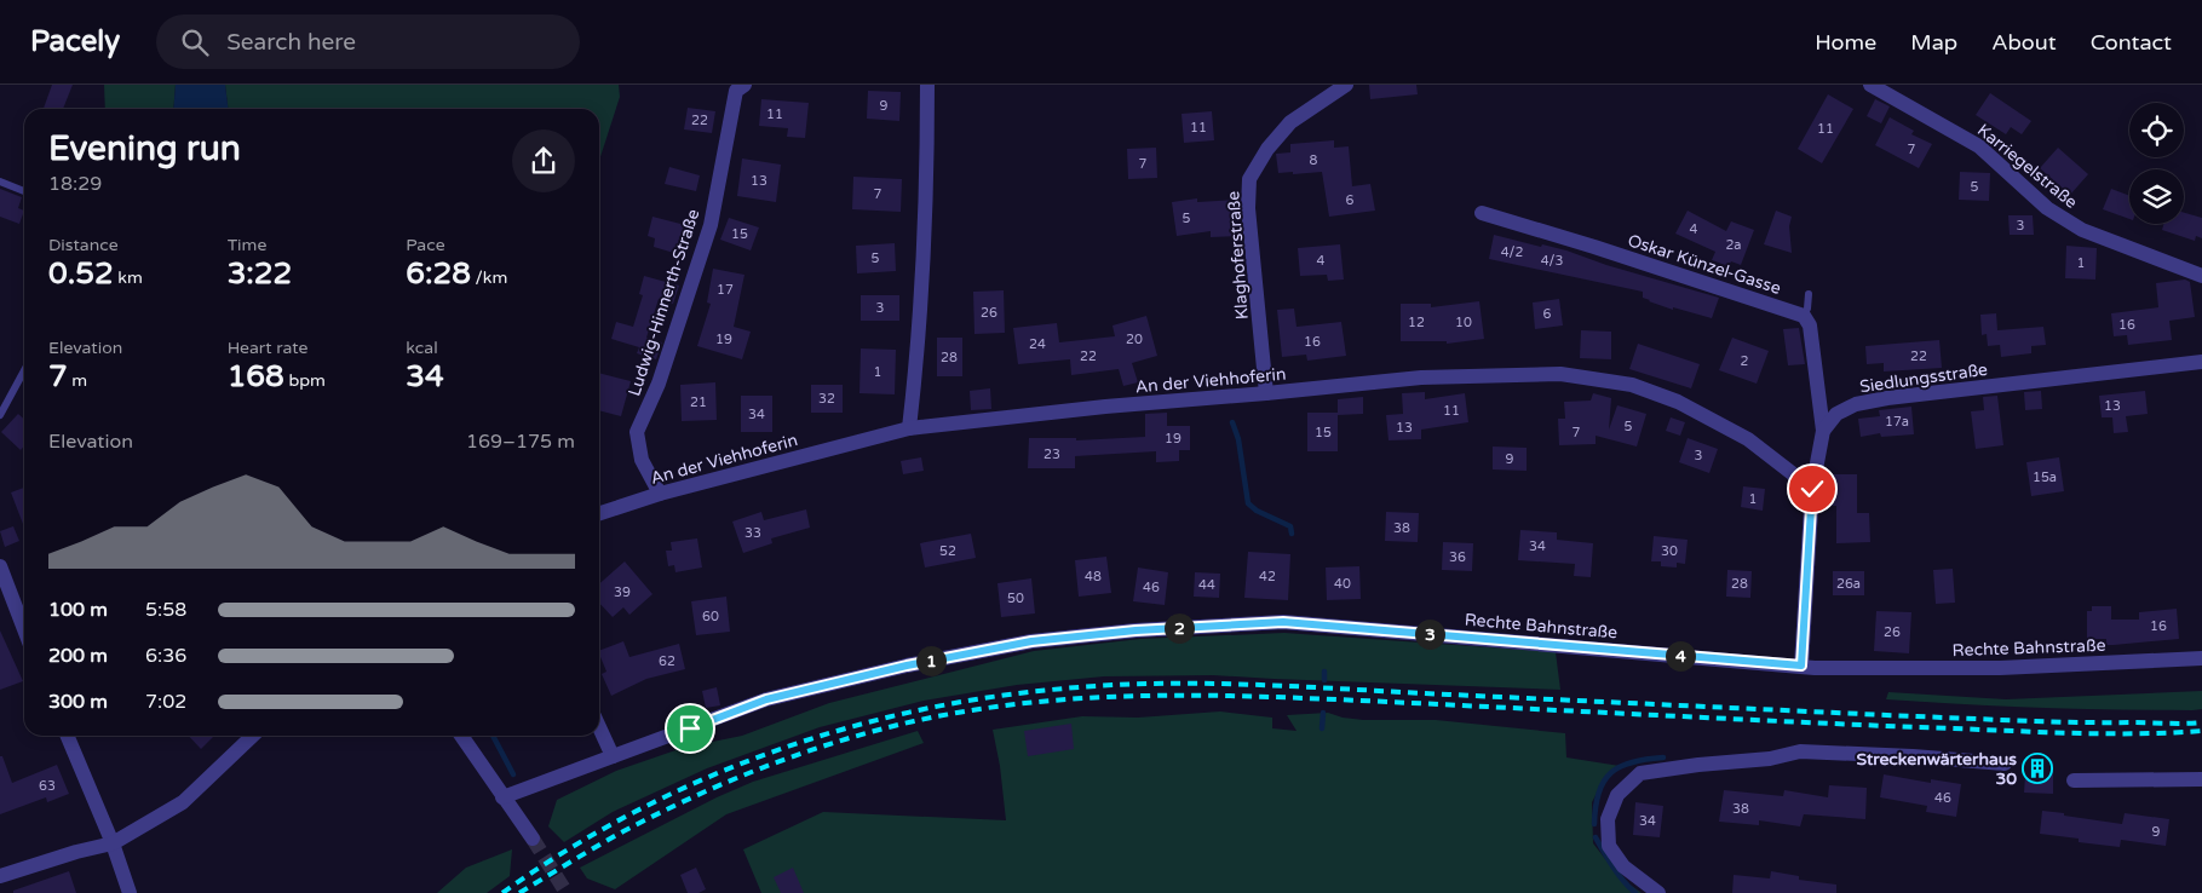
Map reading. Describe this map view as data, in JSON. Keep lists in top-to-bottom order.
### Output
{
  "streets": {
    "street": [
      "Karriegelstraße",
      "Klaghoferstraße",
      "Oskar Künzel-Gasse",
      "Ludwig-Hinnerth-Straße",
      "Siedlungsstraße",
      "An der Viehhoferin",
      "Rechte Bahnstraße"
    ]
  },
  "crossings": [
    ["Klaghoferstraße", "An der Viehhoferin"],
    ["Ludwig-Hinnerth-Straße", "An der Viehhoferin"]
  ],
  "places": {
    "building": ["Streckenwärterhaus 30"]
  },
  "house_numbers": [
    "9",
    "11",
    "22",
    "11",
    "11",
    "7",
    "8",
    "7",
    "13",
    "5",
    "7",
    "6",
    "5",
    "3",
    "4",
    "15",
    "2a",
    "4/2",
    "5",
    "4",
    "4/3",
    "1",
    "17",
    "3",
    "26",
    "6",
    "12",
    "10",
    "16",
    "19",
    "20",
    "16",
    "24",
    "22",
    "22",
    "28",
    "2",
    "1",
    "32",
    "21",
    "13",
    "11",
    "34",
    "17a",
    "5",
    "13",
    "15",
    "7",
    "19",
    "23",
    "3",
    "9",
    "15a",
    "1",
    "38",
    "33",
    "34",
    "52",
    "30",
    "36",
    "48",
    "42",
    "40",
    "28",
    "26a",
    "44",
    "46",
    "39",
    "50",
    "60",
    "16",
    "26",
    "62",
    "63",
    "46",
    "38",
    "34",
    "9"
  ],
  "page": {
    "header": "Pacely",
    "search": "Search here",
    "nav": [
      "Home",
      "Map",
      "About",
      "Contact"
    ],
    "heading": ["Evening run", "18:29"],
    "stats": [
      ["Distance", "0.52 km"],
      ["Time", "3:22"],
      ["Pace", "6:28 /km"],
      ["Elevation", "7 m"],
      ["Heart rate", "168 bpm"],
      ["kcal", "34"]
    ],
    "chart": ["Elevation", "169–175 m"],
    "list": [
      {
        "name": "100 m",
        "note": "5:58"
      },
      {
        "name": "200 m",
        "note": "6:36"
      },
      {
        "name": "300 m",
        "note": "7:02"
      }
    ],
    "pins": [
      "2",
      "3",
      "4",
      "1"
    ]
  }
}
